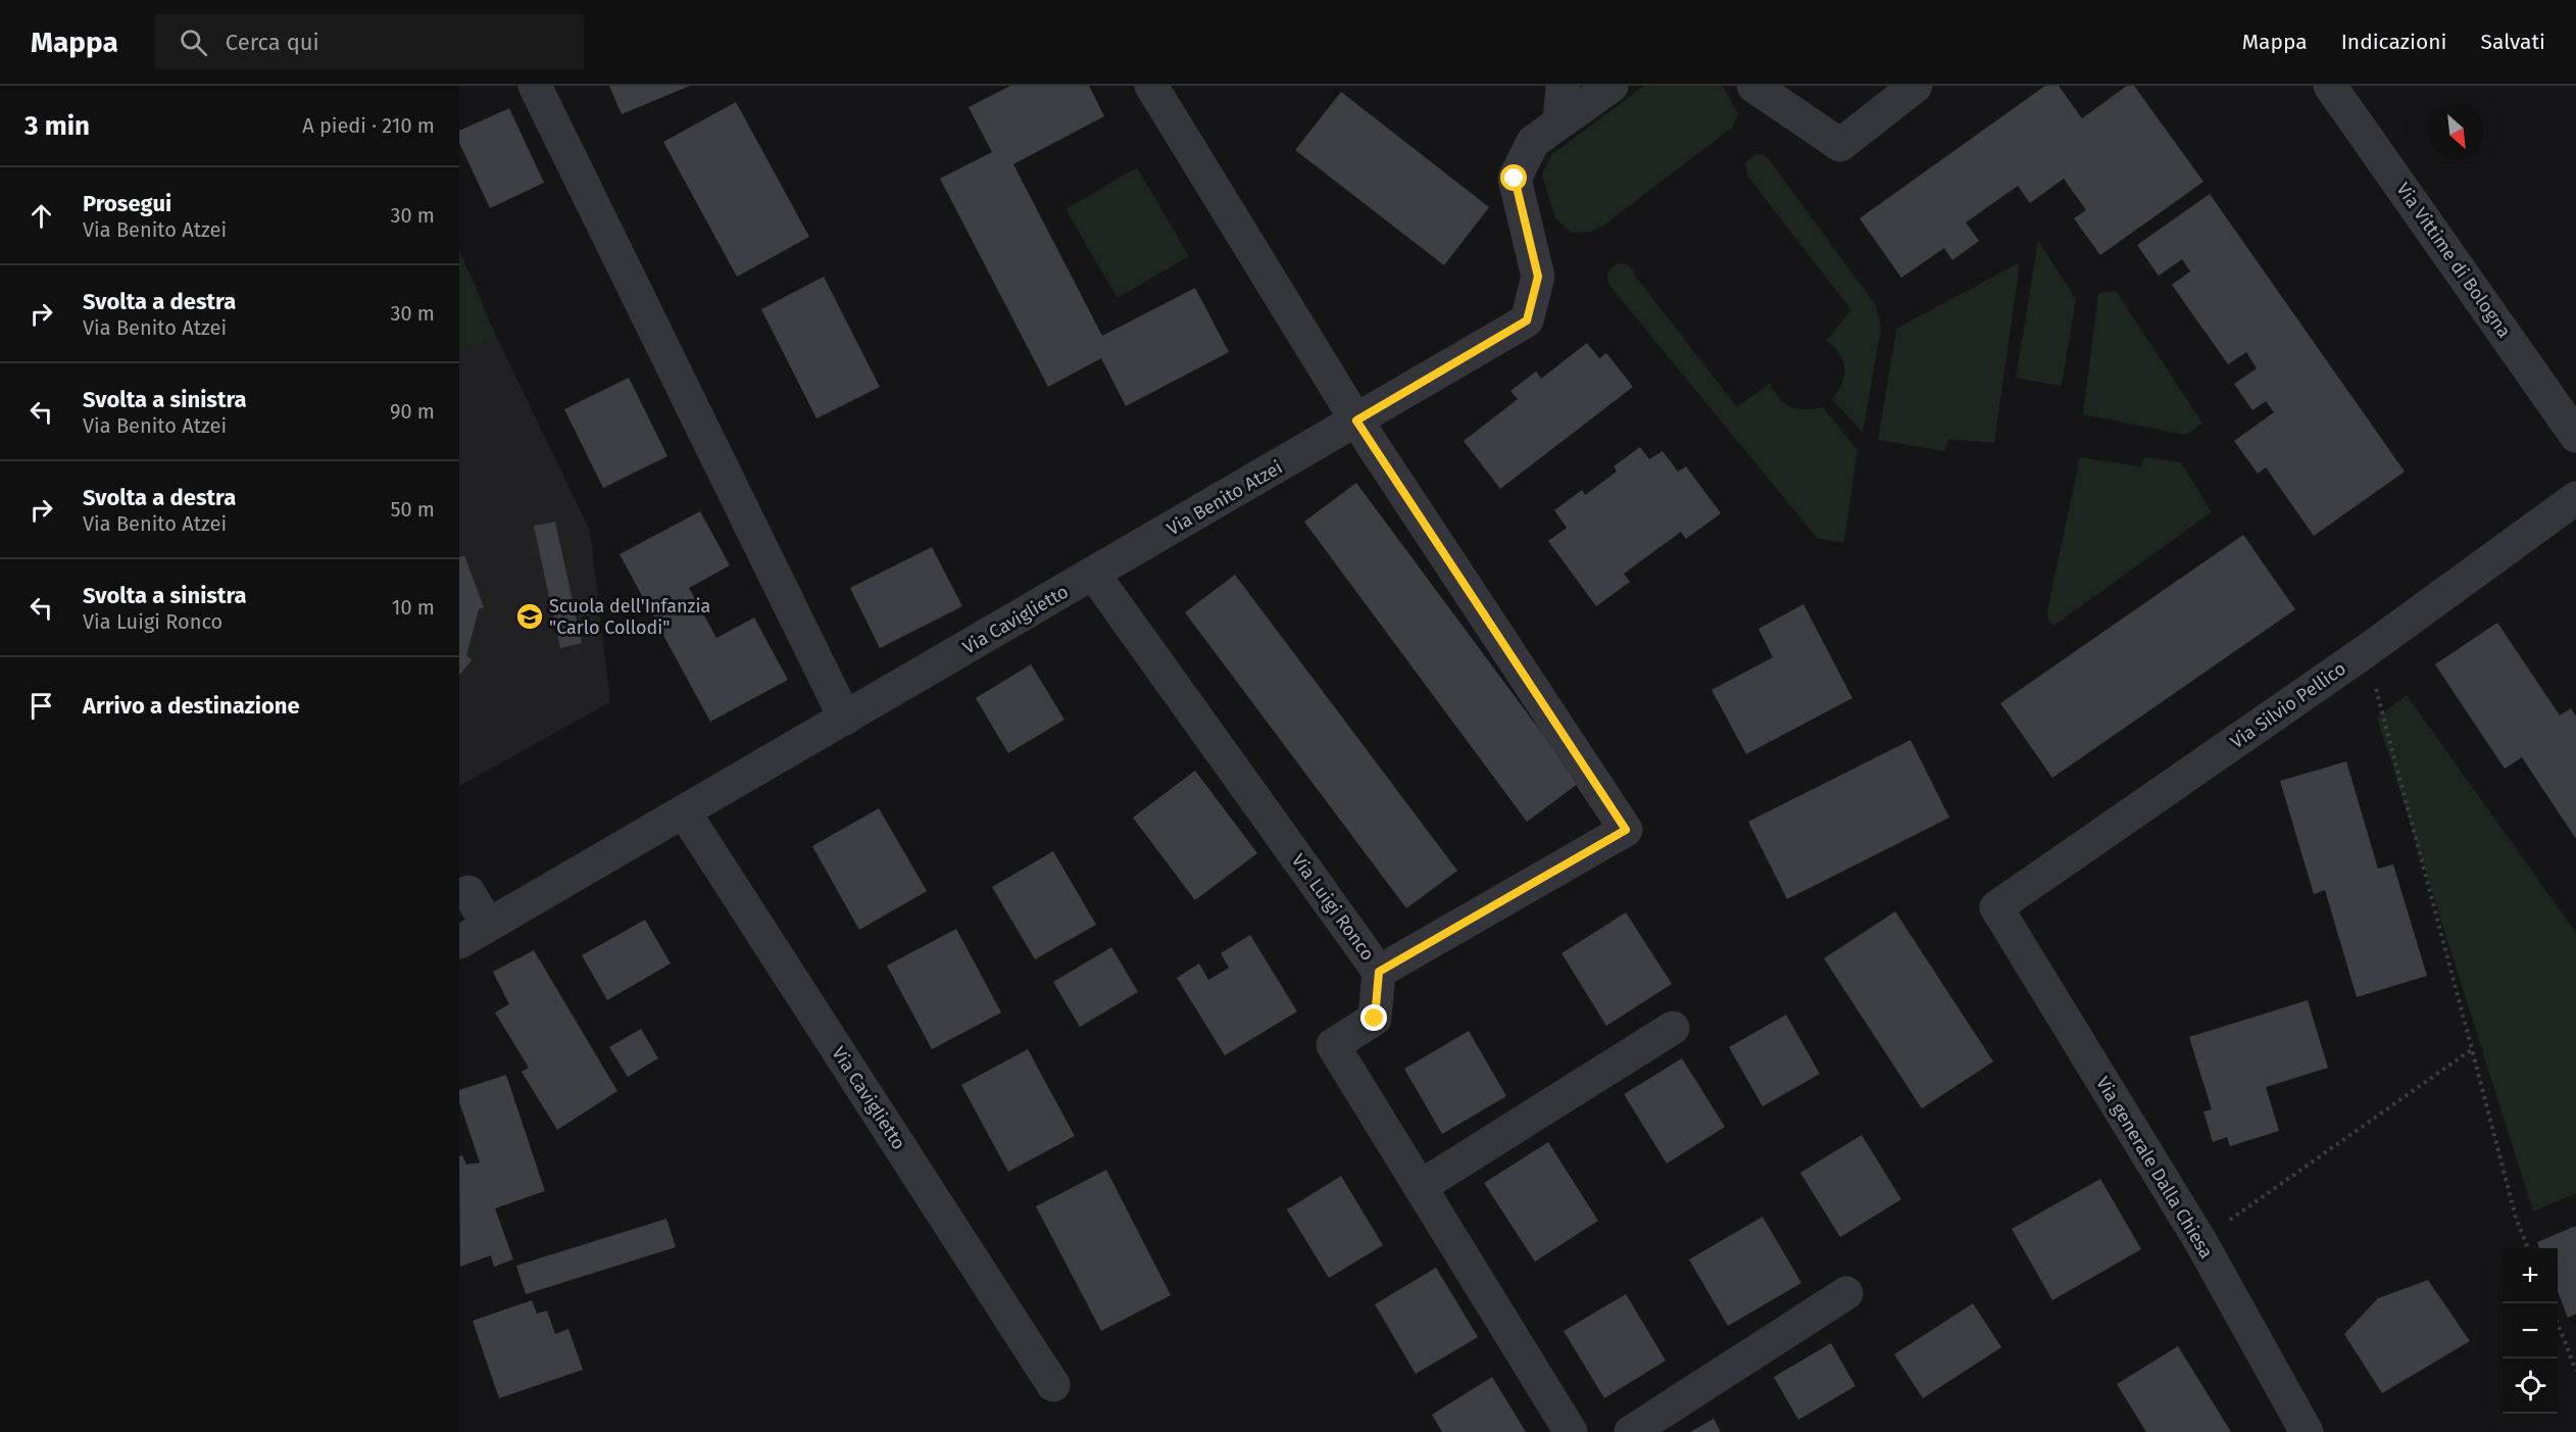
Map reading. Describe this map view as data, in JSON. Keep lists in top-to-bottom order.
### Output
{
  "streets": {
    "street": [
      "Via Vittime di Bologna",
      "Via Benito Atzei",
      "Via Caviglietto",
      "Via Silvio Pellico",
      "Via Luigi Ronco",
      "Via generale Dalla Chiesa"
    ]
  },
  "crossings": [
    ["Via Benito Atzei", "Via Caviglietto"],
    ["Via Benito Atzei", "Via Luigi Ronco"],
    ["Via Caviglietto", "Via Luigi Ronco"],
    ["Via Silvio Pellico", "Via generale Dalla Chiesa"]
  ],
  "places": {
    "school or university": ["Scuola dell'Infanzia \"Carlo Collodi\""]
  },
  "north": "bottom right",
  "page": {
    "header": "Mappa",
    "search": "Cerca qui",
    "nav": ["Mappa", "Indicazioni", "Salvati"],
    "heading": ["3 min", "A piedi · 210 m"],
    "list": [
      ["Prosegui", "Via Benito Atzei", "30 m"],
      ["Svolta a destra", "Via Benito Atzei", "30 m"],
      ["Svolta a sinistra", "Via Benito Atzei", "90 m"],
      ["Svolta a destra", "Via Benito Atzei", "50 m"],
      ["Svolta a sinistra", "Via Luigi Ronco", "10 m"],
      "Arrivo a destinazione"
    ],
    "map_buttons": ["+", "−"]
  }
}
